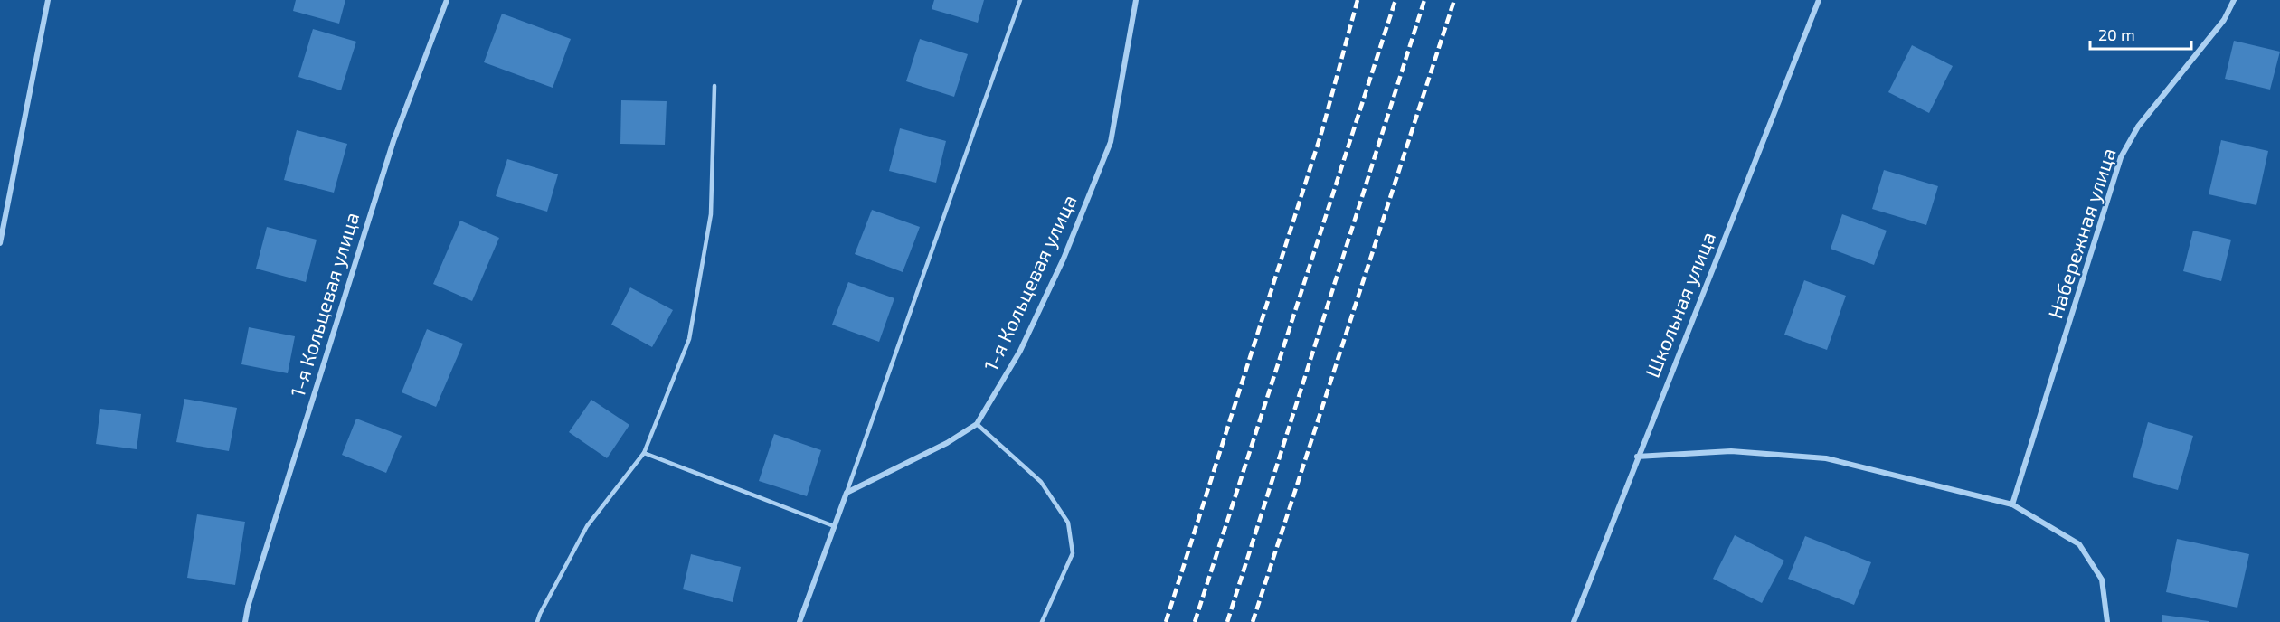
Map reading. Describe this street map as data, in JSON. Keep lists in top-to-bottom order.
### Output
{
  "streets": {
    "street": ["Набережная улица", "1-я Кольцевая улица", "Школьная улица"]
  },
  "scale_bar": "20 m"
}
